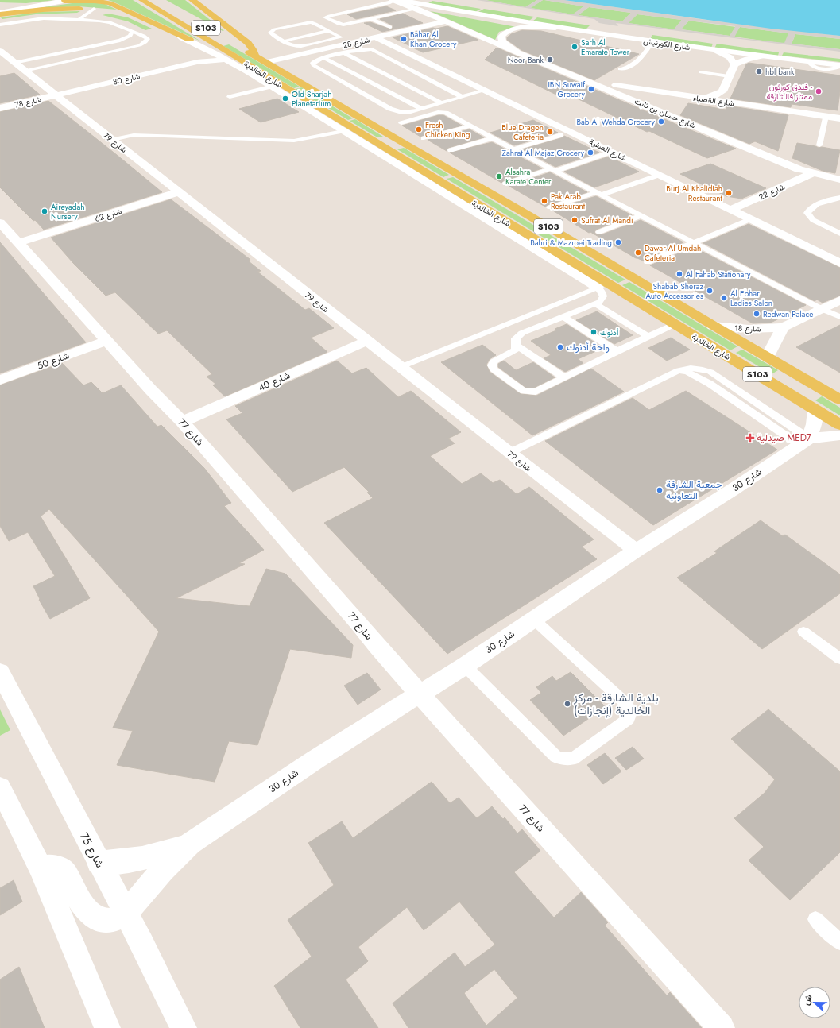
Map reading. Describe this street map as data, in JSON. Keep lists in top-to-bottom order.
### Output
{
  "streets": {
    "main road": ["S103", "شارع الخالدية"],
    "street": [
      "شارع 28",
      "شارع الكورنيش",
      "شارع 80",
      "شارع القصباء",
      "شارع 78",
      "شارع حسان بن ثابت",
      "شارع 79",
      "شارع الصفية",
      "شارع 22",
      "شارع 62",
      "شارع 18",
      "شارع 50",
      "شارع 40",
      "شارع 77",
      "شارع 30",
      "شارع 75"
    ]
  },
  "crossings": [
    ["شارع 28", "شارع الخالدية"],
    ["شارع 28", "شارع حسان بن ثابت"],
    ["شارع 28", "شارع الصفية"],
    ["شارع الكورنيش", "شارع حسان بن ثابت"],
    ["شارع الخالدية", "شارع 18"],
    ["شارع 80", "شارع 78"],
    ["شارع 80", "شارع 79"],
    ["شارع القصباء", "شارع حسان بن ثابت"],
    ["شارع 78", "شارع 79"],
    ["شارع حسان بن ثابت", "شارع 22"],
    ["شارع 79", "شارع 62"],
    ["شارع 79", "شارع 40"],
    ["شارع 79", "شارع 30"],
    ["شارع الصفية", "شارع 22"],
    ["شارع 62", "شارع 77"],
    ["شارع 50", "شارع 77"],
    ["شارع 40", "شارع 77"],
    ["شارع 77", "شارع 30"],
    ["شارع 30", "شارع 75"]
  ],
  "places": {
    "other": [
      "Bahar Al Khan Grocery",
      "Sarh Al Emarate Tower",
      "Noor Bank",
      "hbl bank",
      "IBN Suwaif Grocery",
      "فندق كورثون - ممتاز فالشارقة",
      "Old Sharjah Planetarium",
      "Bab Al Wehda Grocery",
      "Fresh Chicken King",
      "Blue Dragon Cafeteria",
      "Zahrat Al Majaz Grocery",
      "Alsahra Karate Center",
      "Burj Al Khalidiah Restaurant",
      "Pak Arab Restaurant",
      "Aireyadah Nursery",
      "Sufrat Al Mandi",
      "Bahri & Mazroei Trading",
      "Dawar Al Umdah Cafeteria",
      "Al Fahab Stationary",
      "Shabab Sheraz Auto Accessories",
      "Al Ebhar Ladies Salon",
      "Redwan Palace",
      "أدنوك",
      "واحة أدنوك",
      "جمعية الشارقة التعاونية",
      "بلدية الشارقة - مركز الخالدية (إنجازات)"
    ],
    "health": ["صيدلية MED7"]
  },
  "north": "left"
}
